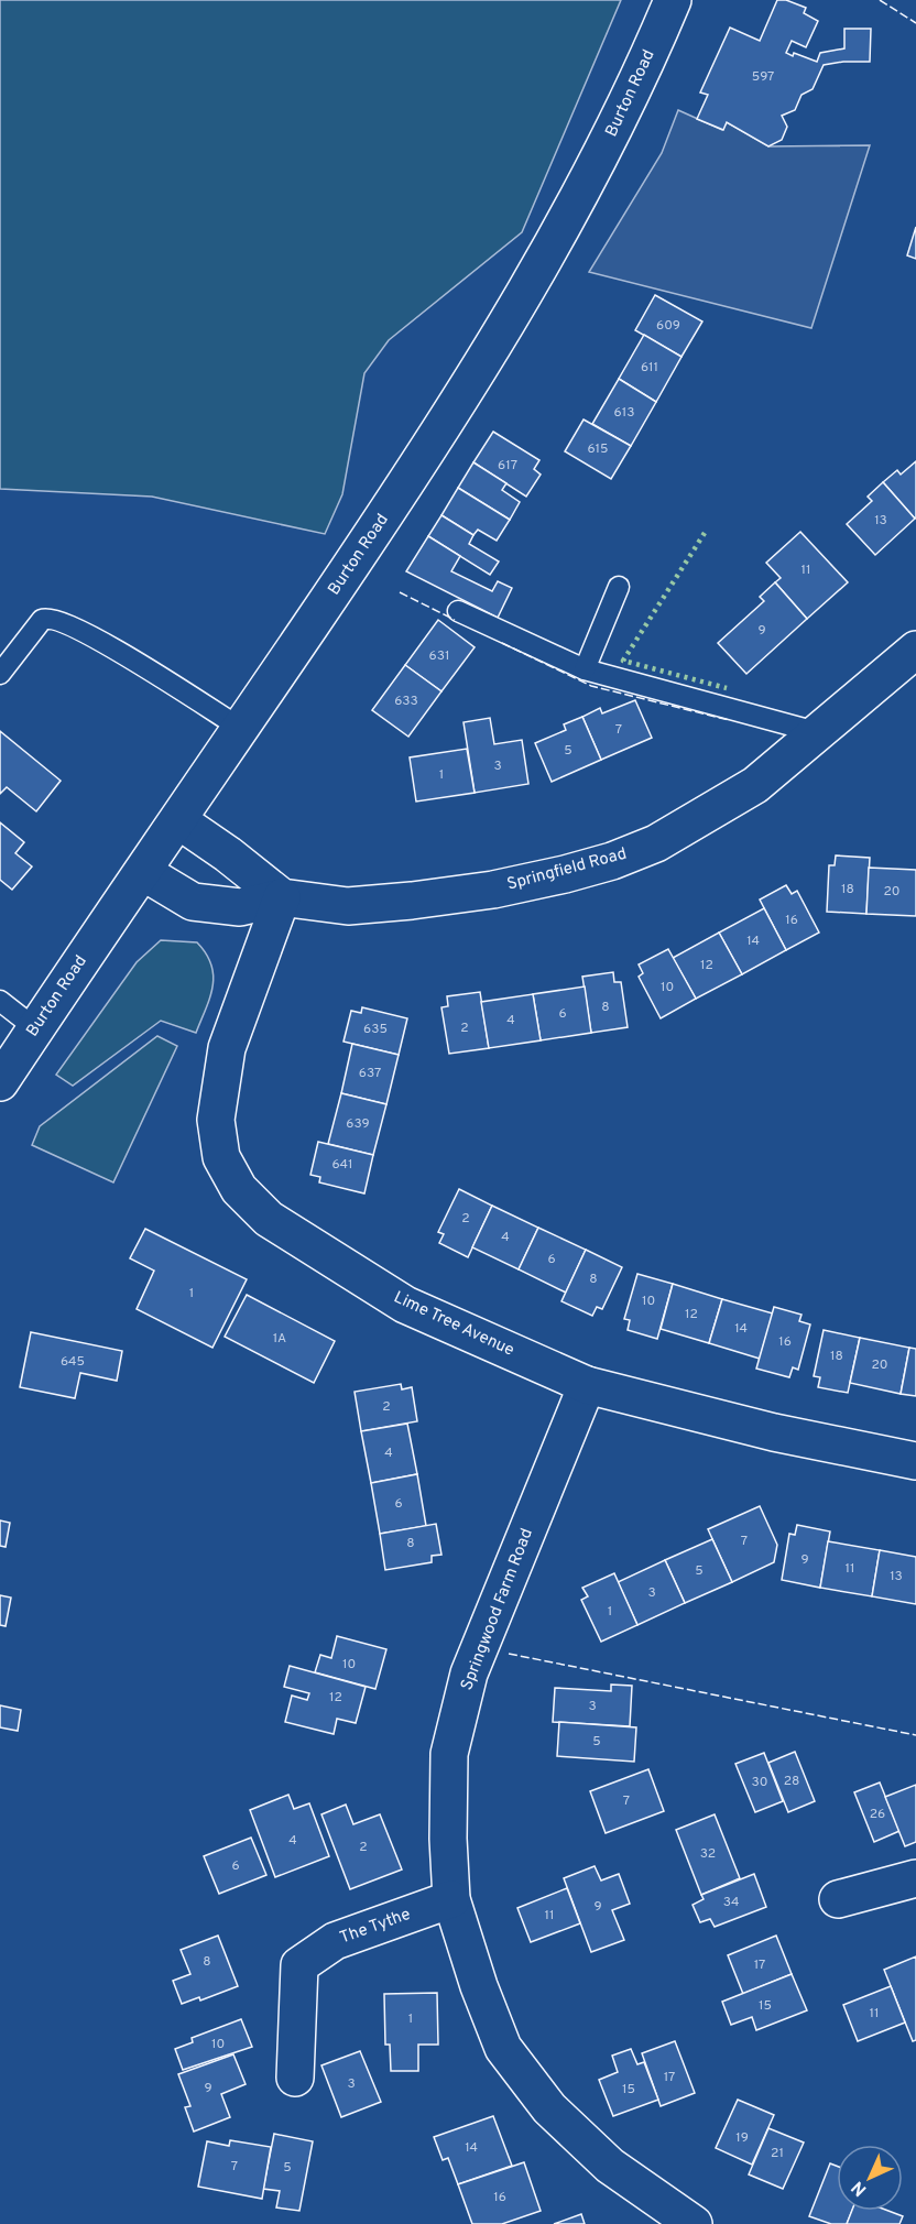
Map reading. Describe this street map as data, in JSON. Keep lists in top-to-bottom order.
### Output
{
  "streets": {
    "main road": [
      "Burton Road",
      "Springfield Road",
      "Lime Tree Avenue",
      "Springwood Farm Road",
      "The Tythe"
    ]
  },
  "crossings": [
    ["Springfield Road", "Lime Tree Avenue"],
    ["Lime Tree Avenue", "Springwood Farm Road"],
    ["Springwood Farm Road", "The Tythe"]
  ],
  "house_numbers": [
    "597",
    "609",
    "611",
    "613",
    "615",
    "617",
    "13",
    "11",
    "9",
    "631",
    "633",
    "7",
    "5",
    "3",
    "1",
    "18",
    "20",
    "16",
    "14",
    "12",
    "10",
    "8",
    "6",
    "4",
    "2",
    "635",
    "637",
    "639",
    "641",
    "2",
    "4",
    "6",
    "8",
    "1",
    "10",
    "12",
    "14",
    "1A",
    "16",
    "18",
    "645",
    "20",
    "2",
    "4",
    "6",
    "7",
    "8",
    "9",
    "11",
    "5",
    "13",
    "3",
    "1",
    "10",
    "12",
    "3",
    "5",
    "28",
    "30",
    "7",
    "26",
    "4",
    "2",
    "32",
    "6",
    "34",
    "9",
    "11",
    "8",
    "17",
    "15",
    "11",
    "1",
    "10",
    "17",
    "3",
    "9",
    "15",
    "19",
    "14",
    "21",
    "7",
    "5",
    "16"
  ],
  "north": "bottom left"
}
